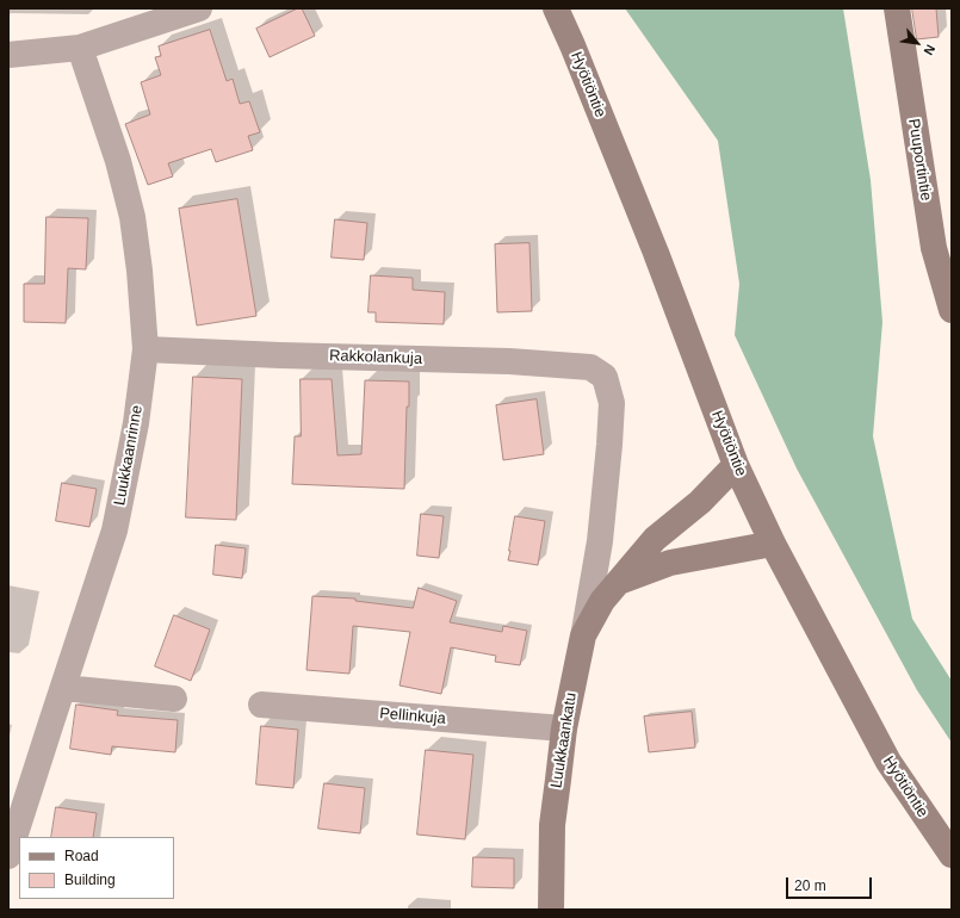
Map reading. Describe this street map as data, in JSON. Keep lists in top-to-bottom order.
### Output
{
  "streets": {
    "street": [
      "Hyötiöntie",
      "Puuportintie",
      "Rakkolankuja",
      "Luukkaanrinne",
      "Pellinkuja",
      "Luukkaankatu"
    ]
  },
  "crossings": [
    ["Hyötiöntie", "Luukkaankatu"],
    ["Rakkolankuja", "Luukkaanrinne"],
    ["Rakkolankuja", "Luukkaankatu"],
    ["Pellinkuja", "Luukkaankatu"]
  ],
  "legend": ["Road", "Building"],
  "scale_bar": "20 m",
  "north": "bottom right"
}
